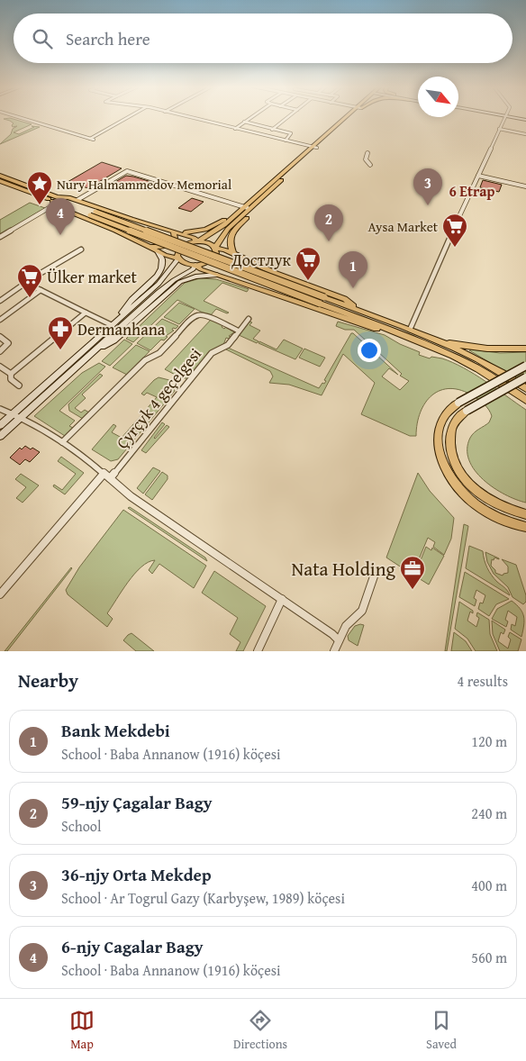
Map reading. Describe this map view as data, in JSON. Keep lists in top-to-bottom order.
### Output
{
  "streets": {
    "street": ["Çyrçyk 4 geçelgesi"]
  },
  "districts": ["6 Etrap"],
  "places": {
    "place": ["Nury Halmammedov Memorial"],
    "supermarket": ["Aysa Market", "Достлук", "Ülker market"],
    "pharmacy": ["Dermanhana"],
    "office": ["Nata Holding"]
  },
  "north": "bottom right",
  "page": {
    "search": "Search here",
    "pins": [
      "3",
      "4",
      "2",
      "1"
    ],
    "heading": ["Nearby", "4 results"],
    "list": [
      {
        "mark": "1",
        "name": "Bank Mekdebi",
        "note": "School · Baba Annanow (1916) köçesi",
        "value": "120 m"
      },
      {
        "mark": "2",
        "name": "59-njy Çagalar Bagy",
        "note": "School",
        "value": "240 m"
      },
      {
        "mark": "3",
        "name": "36-njy Orta Mekdep",
        "note": "School · Ar Togrul Gazy (Karbyşew, 1989) köçesi",
        "value": "400 m"
      },
      {
        "mark": "4",
        "name": "6-njy Cagalar Bagy",
        "note": "School · Baba Annanow (1916) köçesi",
        "value": "560 m"
      }
    ],
    "nav": ["Map", "Directions", "Saved"]
  }
}
